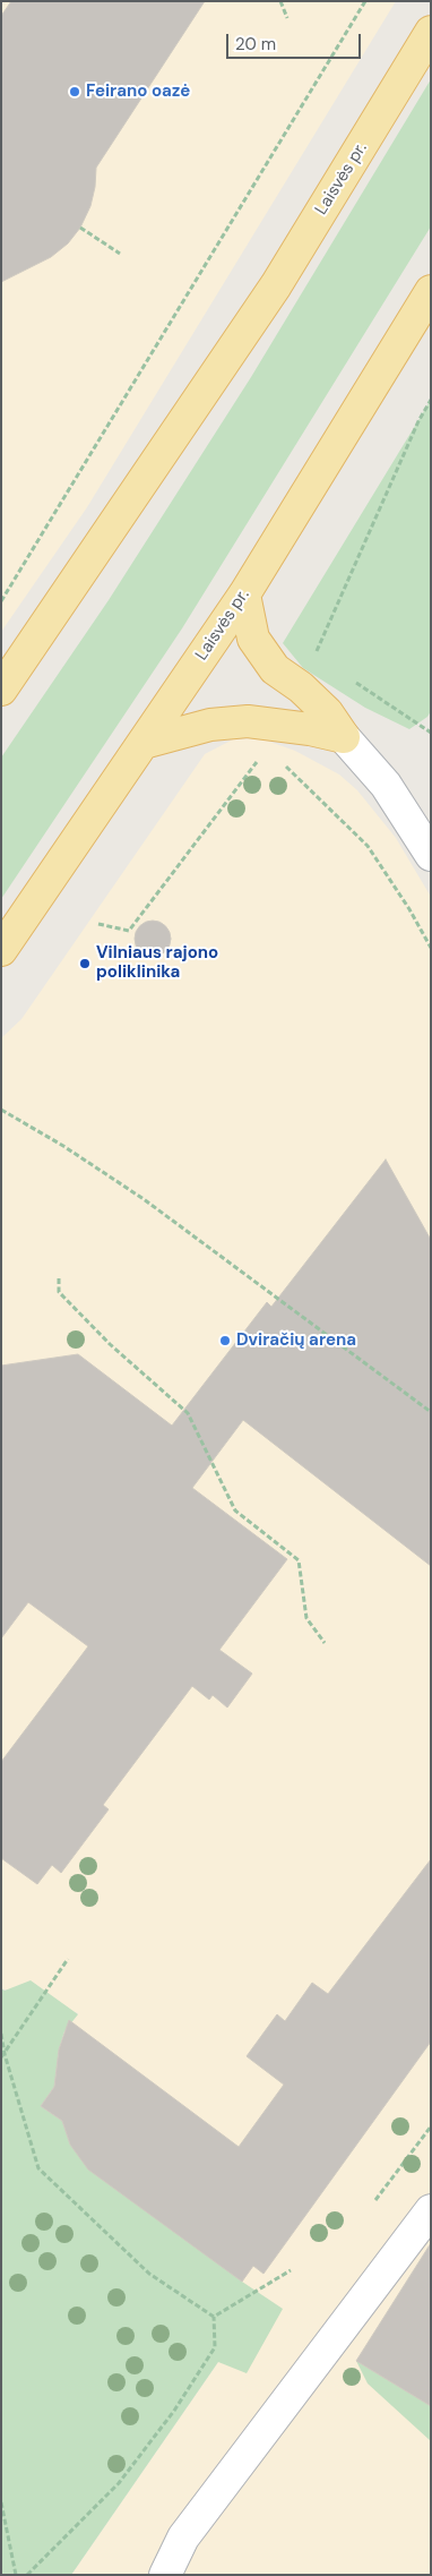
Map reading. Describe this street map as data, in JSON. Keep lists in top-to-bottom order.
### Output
{
  "streets": {
    "main road": ["Laisvės pr."]
  },
  "places": ["Feirano oazė", "Vilniaus rajono poliklinika", "Dviračių arena"],
  "scale_bar": "20 m"
}
